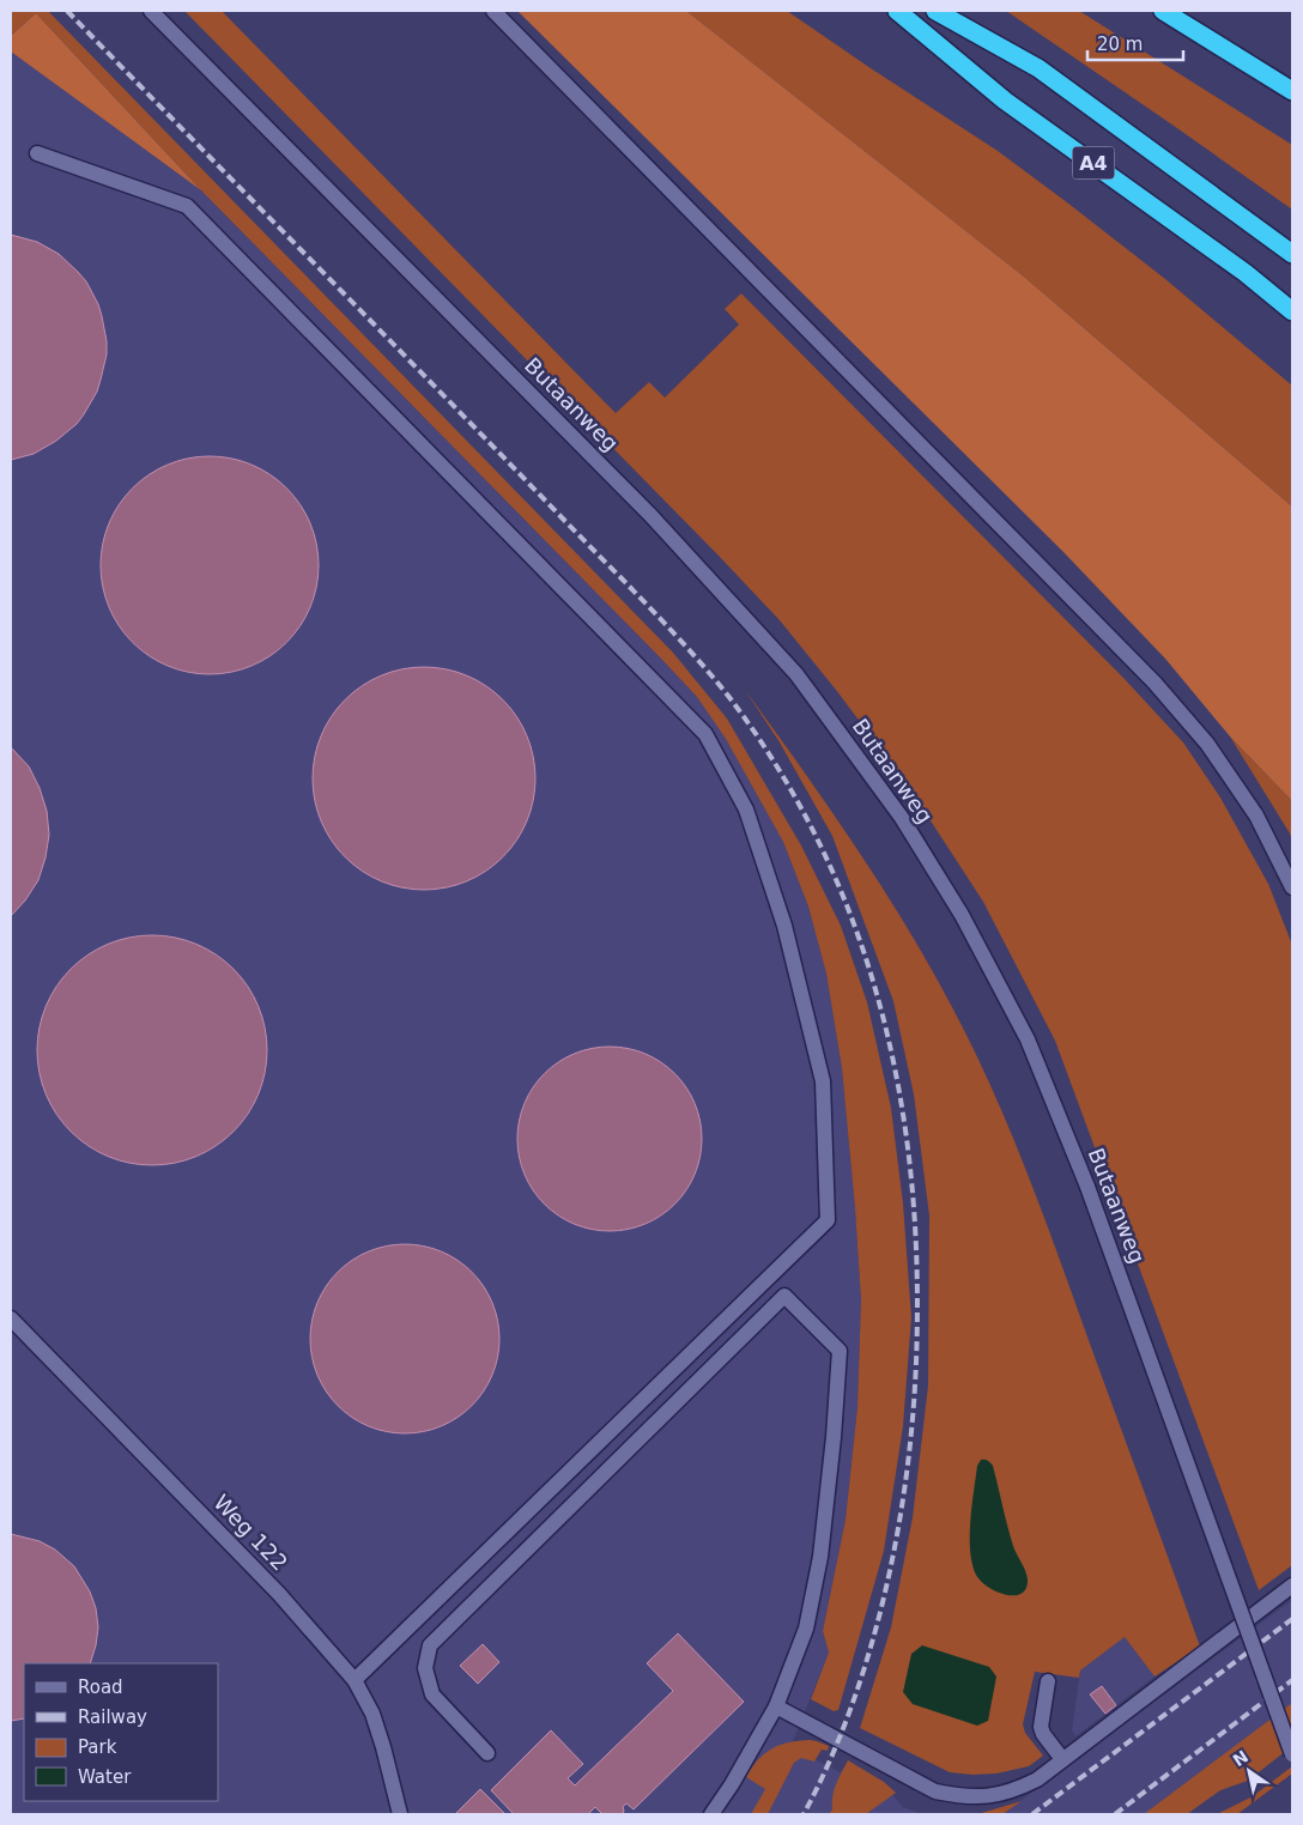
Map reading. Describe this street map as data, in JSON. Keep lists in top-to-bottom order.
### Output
{
  "streets": {
    "highway": ["A4"],
    "street": ["Butaanweg", "Weg 122"]
  },
  "legend": [
    "Road",
    "Railway",
    "Park",
    "Water"
  ],
  "scale_bar": "20 m",
  "north": "top left"
}
